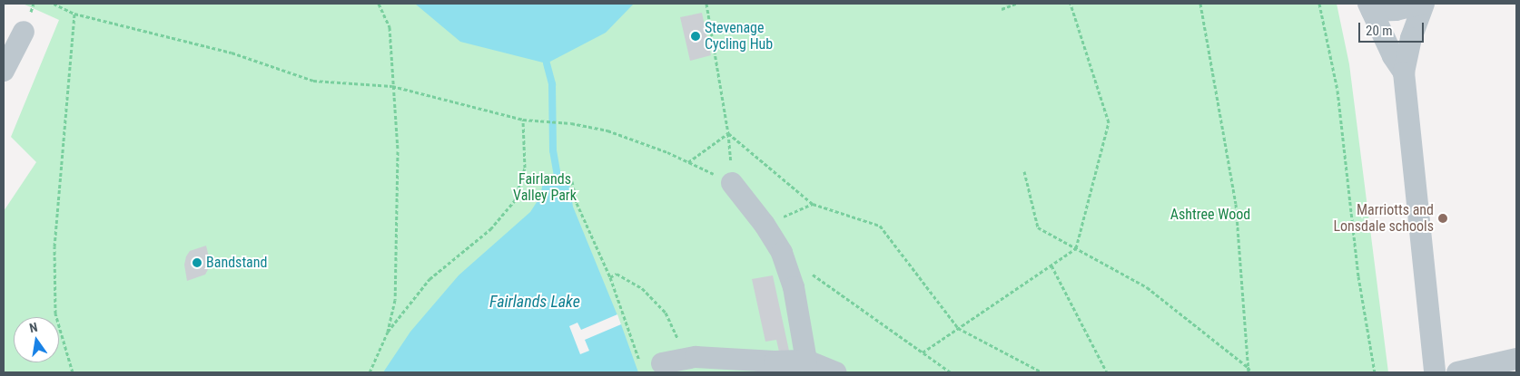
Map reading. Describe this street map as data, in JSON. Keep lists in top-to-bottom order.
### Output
{
  "water": ["Fairlands Lake"],
  "parks": ["Fairlands Valley Park", "Ashtree Wood"],
  "places": ["Stevenage Cycling Hub", "Marriotts and Lonsdale schools", "Bandstand"],
  "scale_bar": "20 m",
  "north": "top"
}
